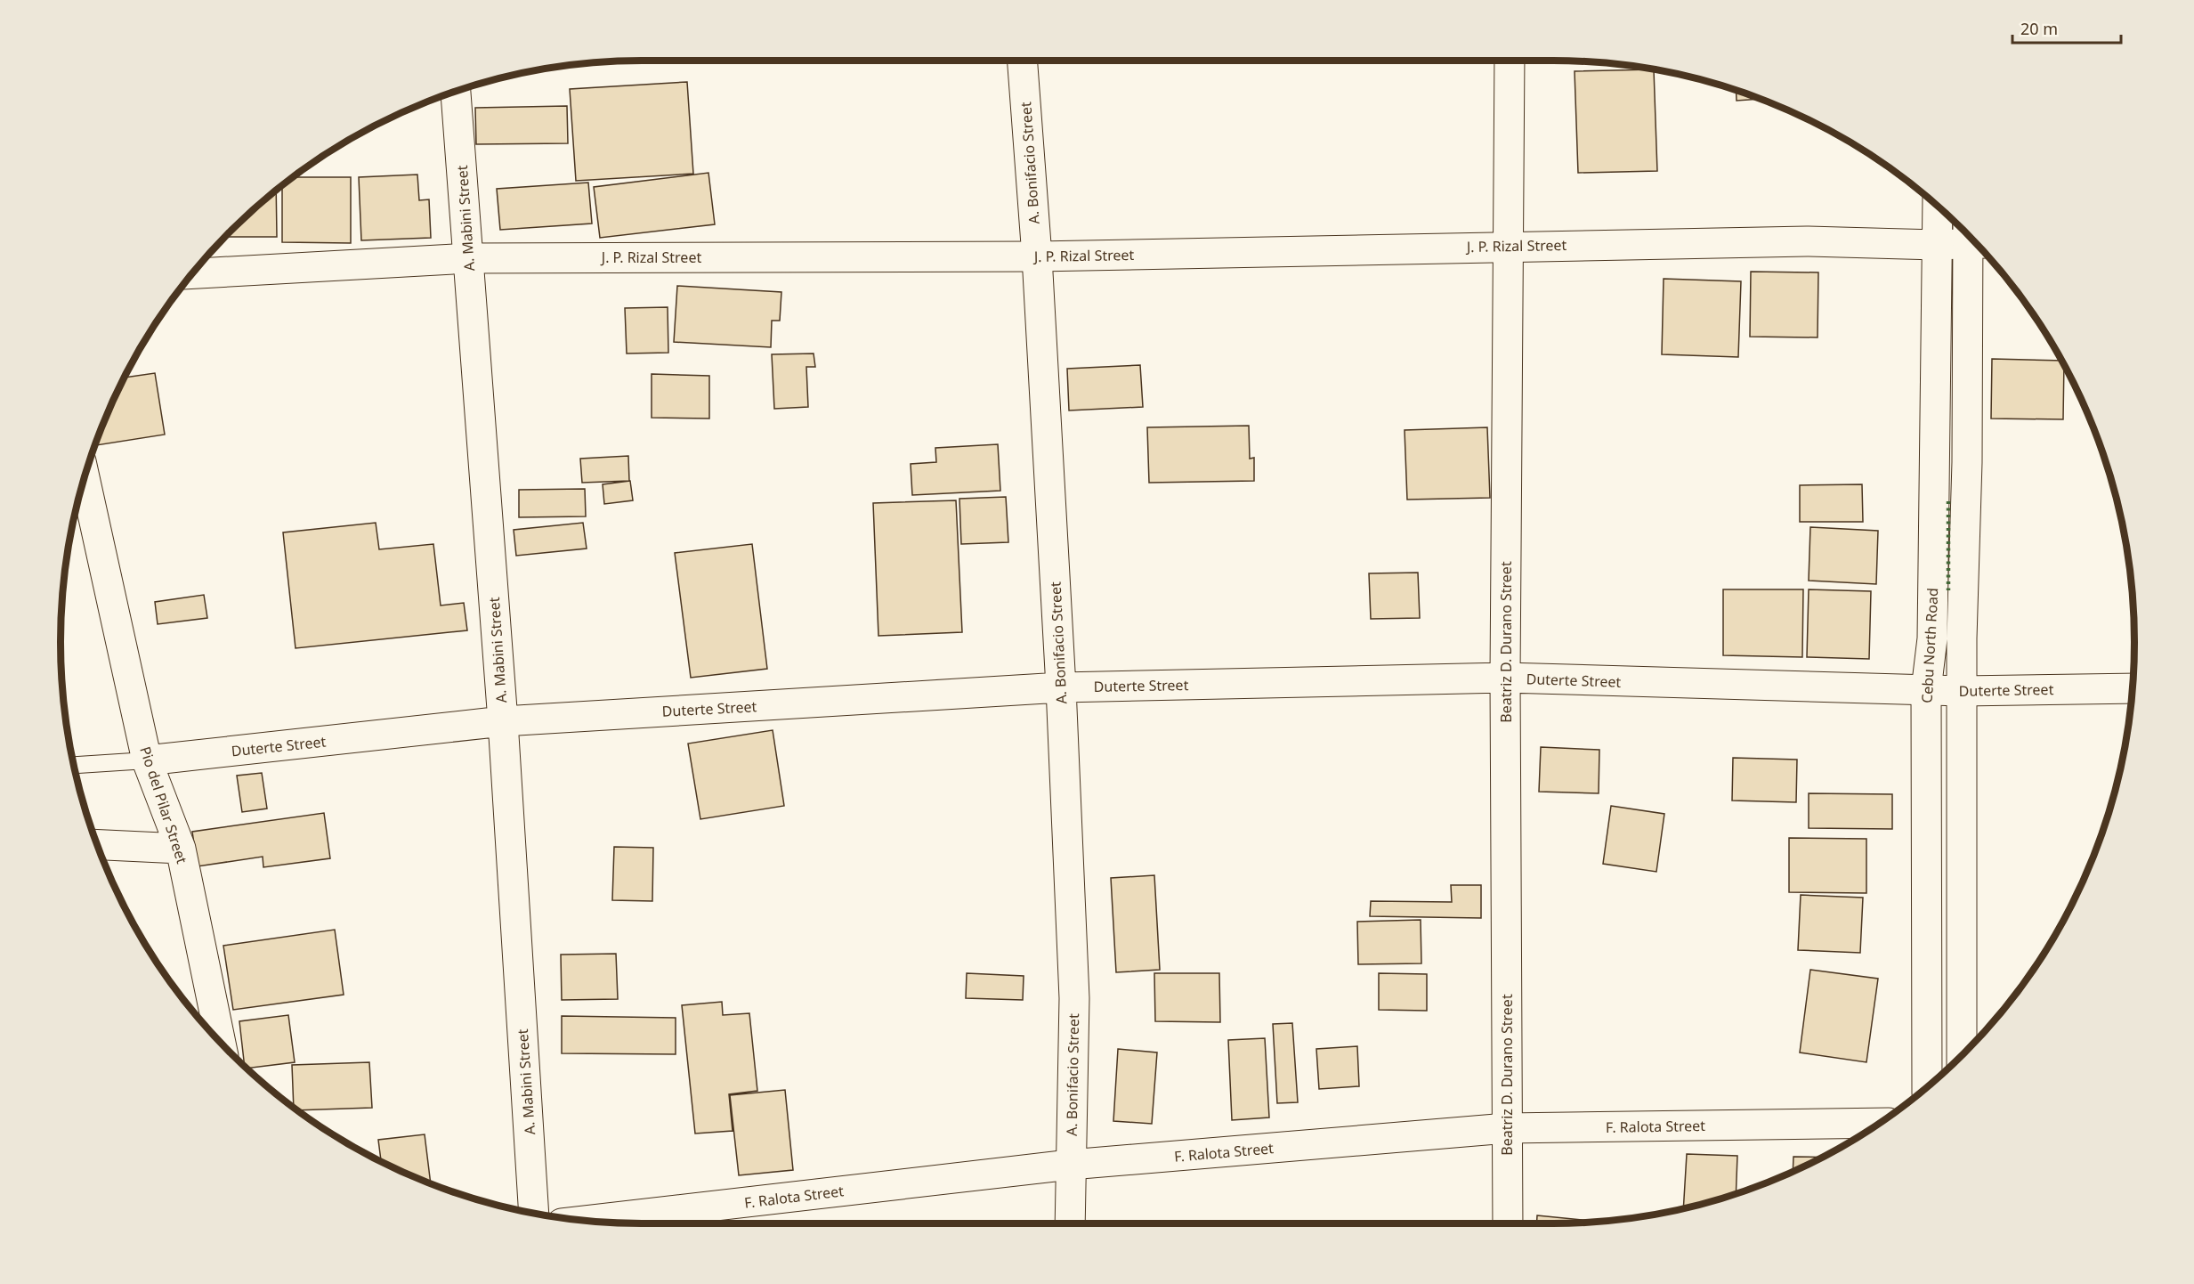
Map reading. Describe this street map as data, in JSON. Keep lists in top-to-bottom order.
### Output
{
  "streets": {
    "main road": [
      "A. Bonifacio Street",
      "A. Mabini Street",
      "J. P. Rizal Street",
      "Beatriz D. Durano Street",
      "Cebu North Road",
      "Duterte Street",
      "Pio del Pilar Street",
      "F. Ralota Street"
    ]
  },
  "crossings": [
    ["A. Bonifacio Street", "J. P. Rizal Street"],
    ["A. Bonifacio Street", "Duterte Street"],
    ["A. Bonifacio Street", "F. Ralota Street"],
    ["A. Mabini Street", "J. P. Rizal Street"],
    ["A. Mabini Street", "Duterte Street"],
    ["J. P. Rizal Street", "Beatriz D. Durano Street"],
    ["J. P. Rizal Street", "Cebu North Road"],
    ["Beatriz D. Durano Street", "Duterte Street"],
    ["Beatriz D. Durano Street", "F. Ralota Street"],
    ["Cebu North Road", "Duterte Street"],
    ["Duterte Street", "Pio del Pilar Street"]
  ],
  "scale_bar": "20 m"
}
